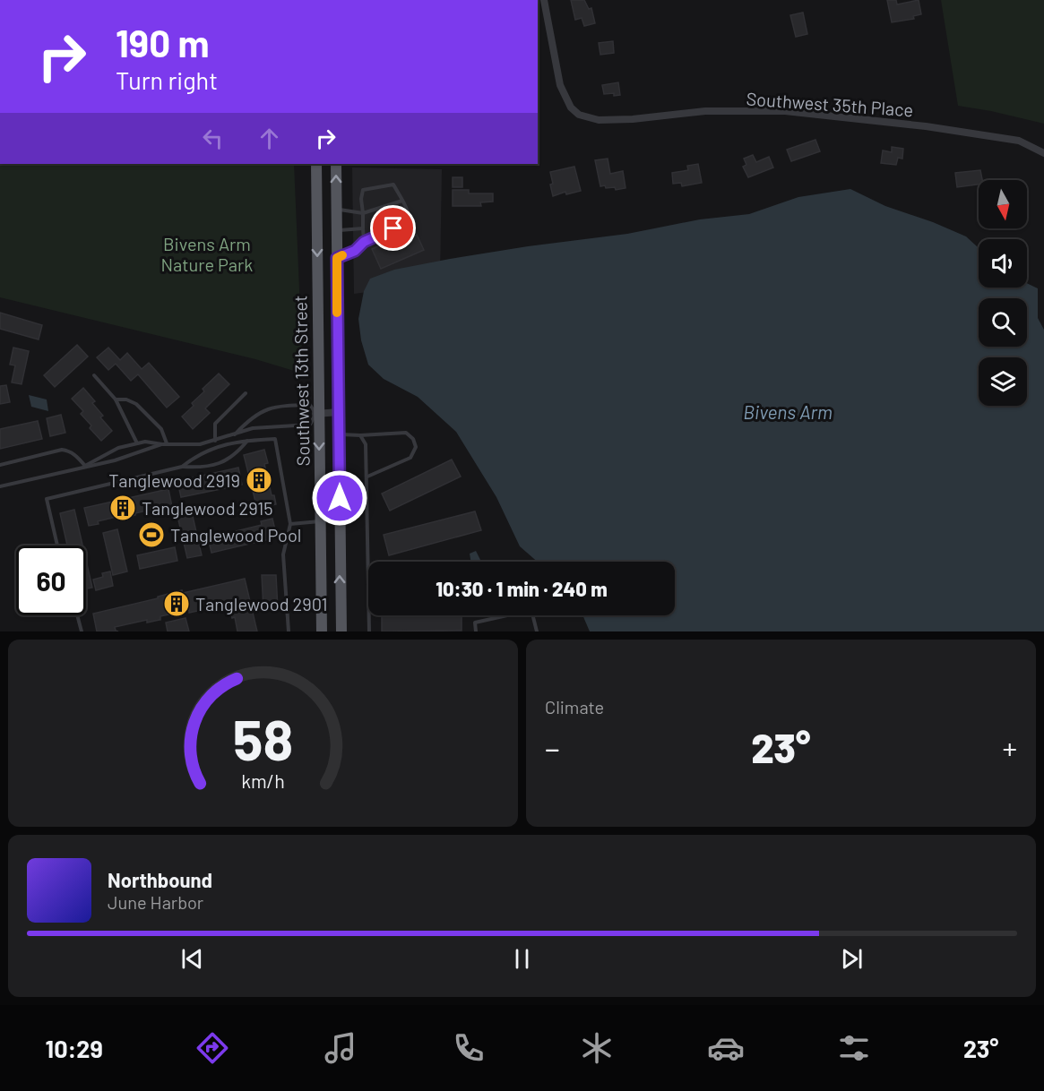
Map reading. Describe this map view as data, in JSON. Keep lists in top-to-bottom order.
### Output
{
  "streets": {
    "main road": ["Southwest 13th Street"],
    "street": ["Southwest 35th Place"]
  },
  "water": ["Bivens Arm"],
  "parks": ["Bivens Arm Nature Park"],
  "places": {
    "building": ["Tanglewood 2919", "Tanglewood 2915", "Tanglewood 2901"],
    "sports": ["Tanglewood Pool"]
  },
  "north": "bottom",
  "page": {
    "turn": ["190 m", "Turn right"],
    "limit": "60",
    "trip": "10:30 · 1 min · 240 m",
    "tile": "Climate",
    "heat": ["−", "23°", "+"],
    "song": ["Northbound", "June Harbor"],
    "tabs": ["10:29", "23°"],
    "gauge": ["58", "km/h"]
  }
}
